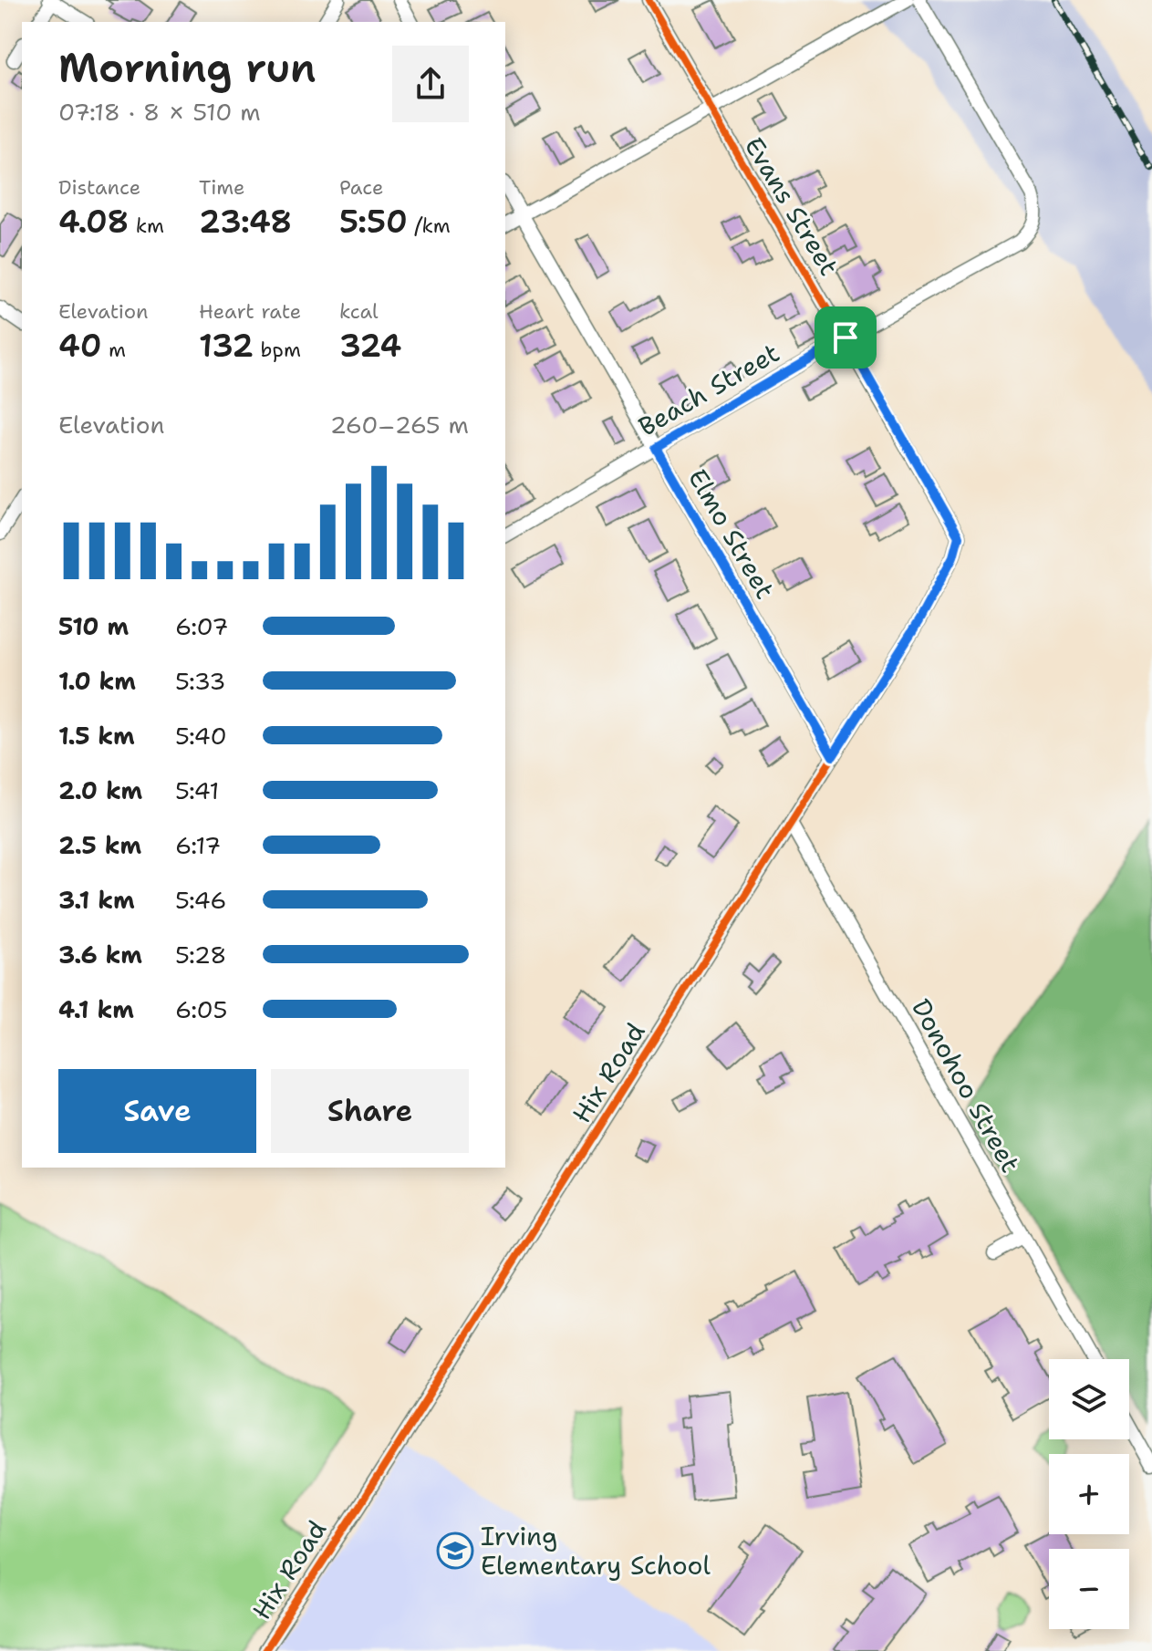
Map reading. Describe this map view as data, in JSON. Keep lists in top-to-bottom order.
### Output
{
  "streets": {
    "street": [
      "Evans Street",
      "Beach Street",
      "Elmo Street",
      "Hix Road",
      "Donohoo Street"
    ]
  },
  "crossings": [
    ["Evans Street", "Beach Street"],
    ["Evans Street", "Hix Road"],
    ["Beach Street", "Elmo Street"],
    ["Elmo Street", "Hix Road"],
    ["Hix Road", "Donohoo Street"]
  ],
  "places": {
    "school or university": ["Irving Elementary School"]
  },
  "page": {
    "heading": ["Morning run", "07:18 · 8 × 510 m"],
    "stats": [
      ["Distance", "4.08 km"],
      ["Time", "23:48"],
      ["Pace", "5:50 /km"],
      ["Elevation", "40 m"],
      ["Heart rate", "132 bpm"],
      ["kcal", "324"]
    ],
    "chart": ["Elevation", "260–265 m"],
    "list": [
      {
        "name": "510 m",
        "note": "6:07"
      },
      {
        "name": "1.0 km",
        "note": "5:33"
      },
      {
        "name": "1.5 km",
        "note": "5:40"
      },
      {
        "name": "2.0 km",
        "note": "5:41"
      },
      {
        "name": "2.5 km",
        "note": "6:17"
      },
      {
        "name": "3.1 km",
        "note": "5:46"
      },
      {
        "name": "3.6 km",
        "note": "5:28"
      },
      {
        "name": "4.1 km",
        "note": "6:05"
      }
    ],
    "buttons": ["Save", "Share"],
    "map_buttons": ["+", "−"]
  }
}
